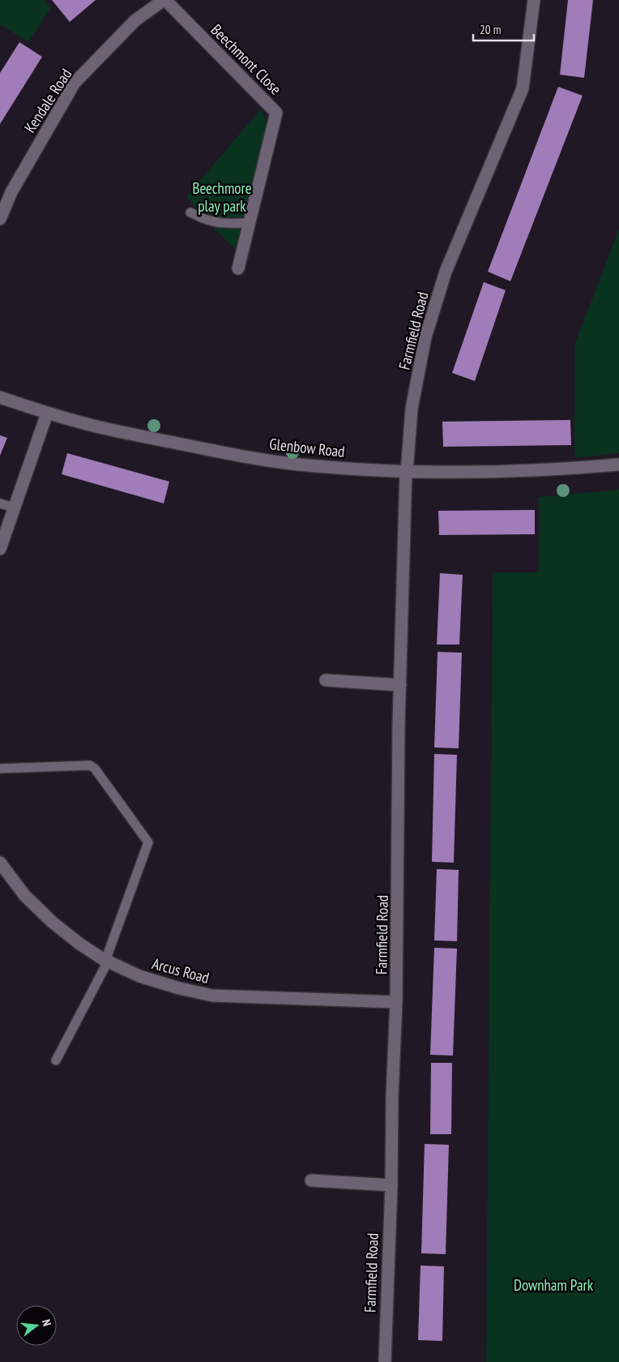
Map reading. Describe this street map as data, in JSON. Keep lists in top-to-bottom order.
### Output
{
  "streets": {
    "street": [
      "Beechmont Close",
      "Kendale Road",
      "Farmfield Road",
      "Glenbow Road",
      "Arcus Road"
    ]
  },
  "crossings": [
    ["Beechmont Close", "Kendale Road"],
    ["Farmfield Road", "Glenbow Road"],
    ["Farmfield Road", "Arcus Road"]
  ],
  "parks": ["Beechmore play park", "Downham Park"],
  "scale_bar": "20 m",
  "north": "right"
}
